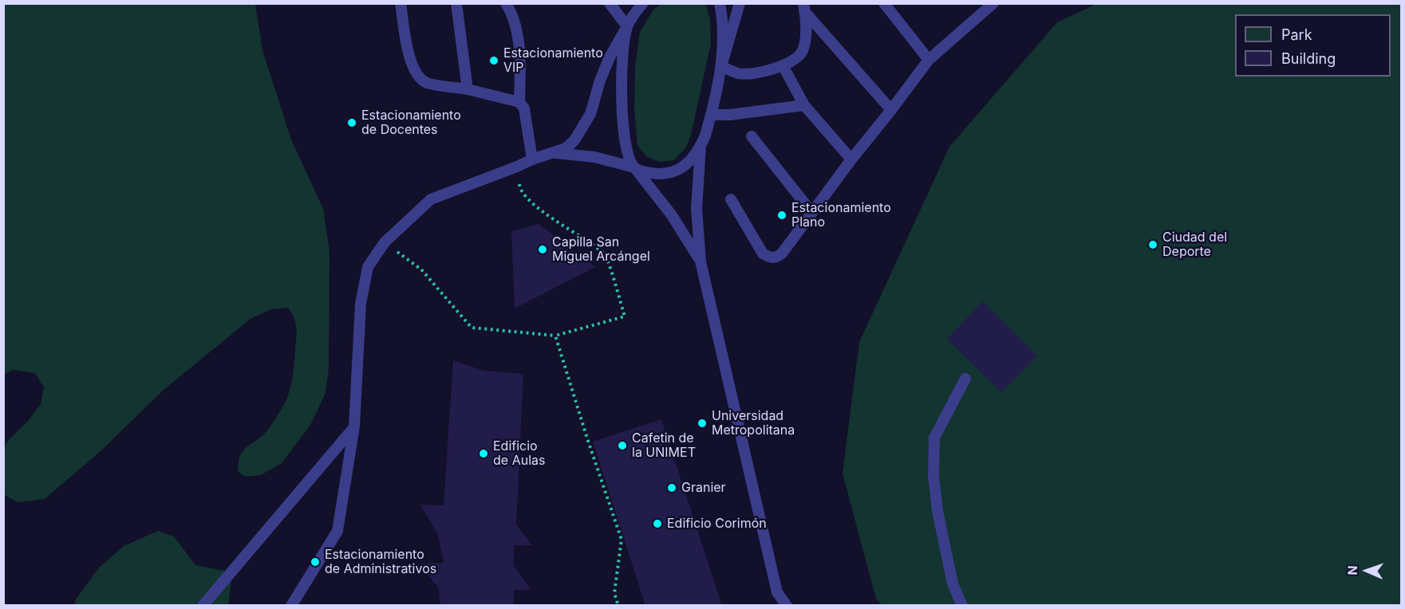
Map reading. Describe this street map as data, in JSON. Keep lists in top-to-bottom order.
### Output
{
  "places": [
    "Estacionamiento VIP",
    "Estacionamiento de Docentes",
    "Estacionamiento Plano",
    "Ciudad del Deporte",
    "Capilla San Miguel Arcángel",
    "Universidad Metropolitana",
    "Cafetin de la UNIMET",
    "Edificio de Aulas",
    "Granier",
    "Edificio Corimón",
    "Estacionamiento de Administrativos"
  ],
  "legend": ["Park", "Building"],
  "north": "left"
}
